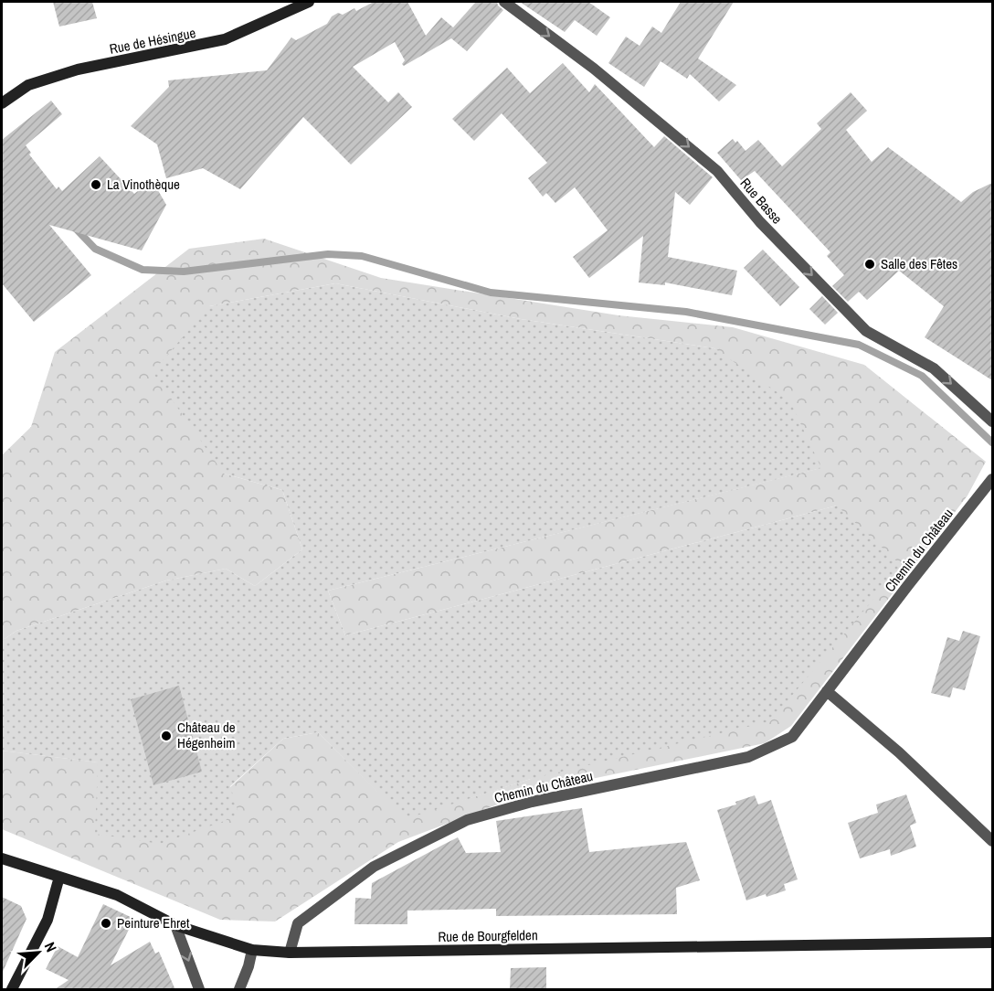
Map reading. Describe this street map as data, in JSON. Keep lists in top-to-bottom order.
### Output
{
  "streets": {
    "main road": ["Rue de Hésingue", "Rue de Bourgfelden"],
    "street": ["Rue Basse", "Chemin du Château"]
  },
  "crossings": [
    ["Chemin du Château", "Rue de Bourgfelden"]
  ],
  "one_way": ["Rue Basse"],
  "places": [
    "La Vinothèque",
    "Salle des Fêtes",
    "Château de Hégenheim",
    "Peinture Ehret"
  ],
  "north": "top right"
}
